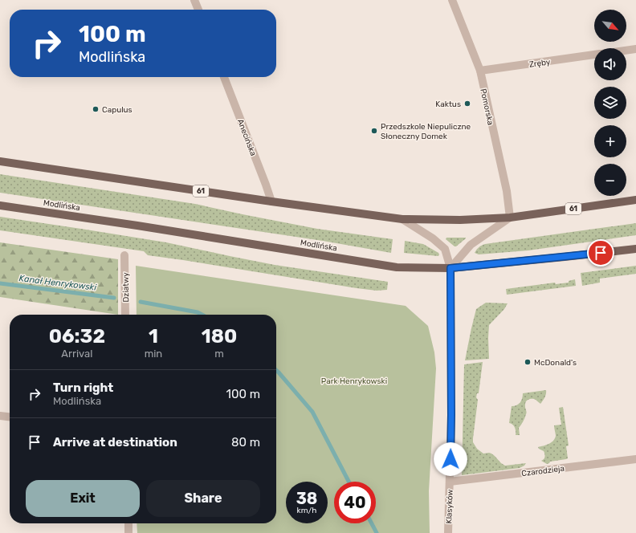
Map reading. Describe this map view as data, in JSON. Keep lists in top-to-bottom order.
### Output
{
  "streets": {
    "main road": ["61", "Modlińska"],
    "street": [
      "Zręby",
      "Pomorska",
      "Anecińska",
      "Dziatwy",
      "Czarodzieja",
      "Klasyków"
    ]
  },
  "crossings": [
    ["Zręby", "Pomorska"],
    ["Pomorska", "61"],
    ["Anecińska", "61"],
    ["61", "Klasyków"],
    ["Modlińska", "Klasyków"],
    ["Czarodzieja", "Klasyków"]
  ],
  "water": ["Kanał Henrykowski"],
  "parks": ["Park Henrykowski"],
  "places": [
    "Kaktus",
    "Capulus",
    "Przedszkole Niepuliczne Słoneczny Domek",
    "McDonald's"
  ],
  "north": "bottom right",
  "page": {
    "map_buttons": ["+", "−"],
    "turn": ["100 m", "Modlińska"],
    "eta": [
      "06:32",
      "Arrival",
      "1",
      "min",
      "180",
      "m"
    ],
    "list": [
      {
        "name": "Turn right",
        "note": "Modlińska",
        "value": "100 m"
      },
      {
        "name": "Arrive at destination",
        "value": "80 m"
      }
    ],
    "buttons": ["Exit", "Share"],
    "speed": "38 km/h",
    "limit": "40"
  }
}
